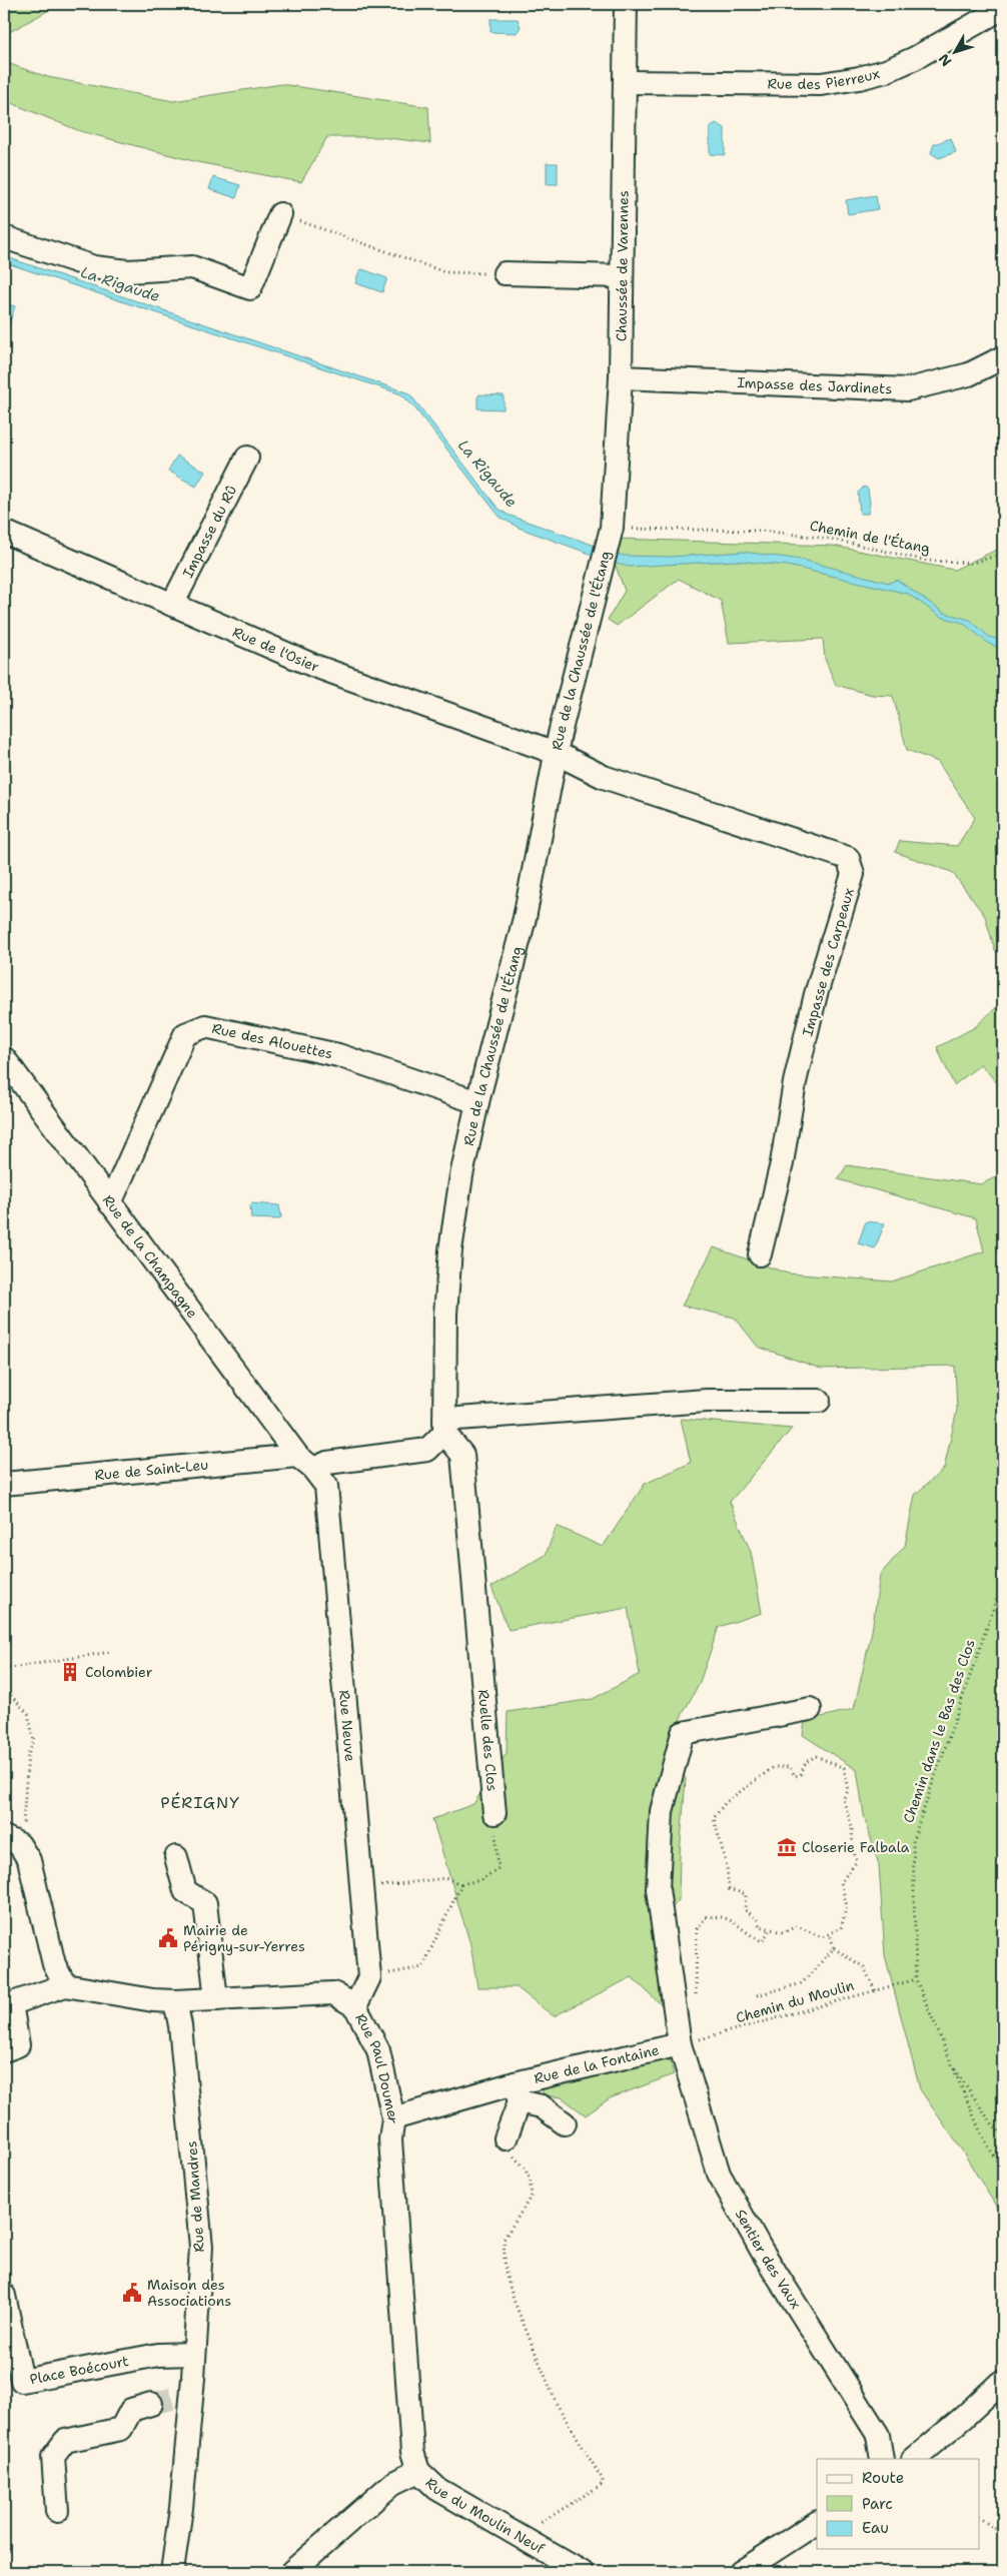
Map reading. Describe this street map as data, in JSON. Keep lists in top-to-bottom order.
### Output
{
  "streets": {
    "street": [
      "Rue des Pierreux",
      "Chaussée de Varennes",
      "Impasse des Jardinets",
      "Impasse du Rû",
      "Rue de l'Osier",
      "Rue de la Chaussée de l'Étang",
      "Impasse des Carpeaux",
      "Rue des Alouettes",
      "Rue de la Champagne",
      "Rue de Saint-Leu",
      "Rue Neuve",
      "Ruelle des Clos",
      "Rue de la Fontaine",
      "Rue Paul Doumer",
      "Rue de Mandres",
      "Sentier des Vaux",
      "Place Boécourt",
      "Rue du Moulin Neuf"
    ],
    "path": ["Chemin de l'Étang", "Chemin dans le Bas des Clos", "Chemin du Moulin"]
  },
  "crossings": [
    ["Rue des Pierreux", "Chaussée de Varennes"],
    ["Chaussée de Varennes", "Impasse des Jardinets"],
    ["Chaussée de Varennes", "Chemin de l'Étang"],
    ["Chaussée de Varennes", "Rue de la Chaussée de l'Étang"],
    ["Impasse du Rû", "Rue de l'Osier"],
    ["Chemin de l'Étang", "Rue de la Chaussée de l'Étang"],
    ["Rue de l'Osier", "Rue de la Chaussée de l'Étang"],
    ["Rue de l'Osier", "Impasse des Carpeaux"],
    ["Rue de la Chaussée de l'Étang", "Impasse des Carpeaux"],
    ["Rue de la Chaussée de l'Étang", "Rue des Alouettes"],
    ["Rue de la Chaussée de l'Étang", "Ruelle des Clos"],
    ["Rue des Alouettes", "Rue de la Champagne"],
    ["Rue de la Champagne", "Rue de Saint-Leu"],
    ["Rue de la Champagne", "Rue Neuve"],
    ["Rue de Saint-Leu", "Rue Neuve"],
    ["Chemin dans le Bas des Clos", "Chemin du Moulin"],
    ["Chemin du Moulin", "Rue de la Fontaine"],
    ["Chemin du Moulin", "Sentier des Vaux"],
    ["Rue de la Fontaine", "Rue Paul Doumer"],
    ["Rue de la Fontaine", "Sentier des Vaux"],
    ["Rue Paul Doumer", "Rue de Mandres"],
    ["Rue Paul Doumer", "Rue du Moulin Neuf"],
    ["Rue de Mandres", "Place Boécourt"]
  ],
  "districts": ["PÉRIGNY"],
  "water": ["La Rigaude"],
  "places": {
    "building": ["Colombier"],
    "museum": ["Closerie Falbala"],
    "public building": ["Mairie de Périgny-sur-Yerres", "Maison des Associations"]
  },
  "legend": ["Route", "Parc", "Eau"],
  "north": "bottom left"
}
